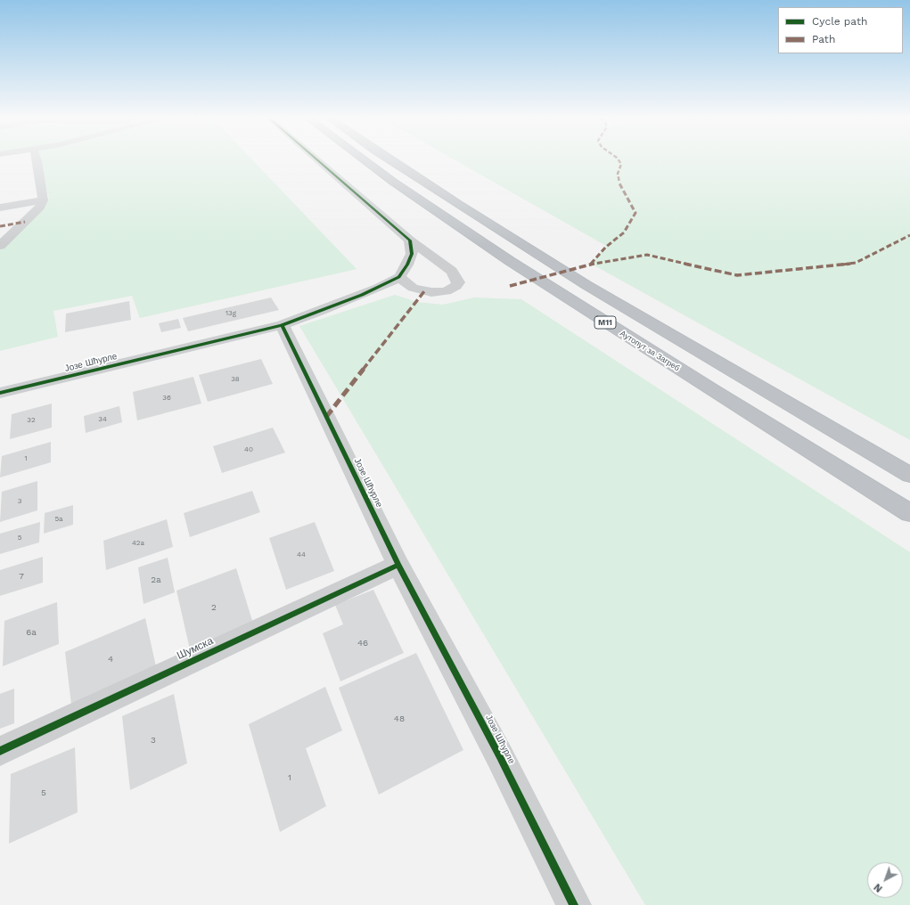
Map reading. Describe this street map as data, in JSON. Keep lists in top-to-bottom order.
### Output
{
  "streets": {
    "highway": ["M11", "Аутопут за Загреб"],
    "street": ["Јозе Шћурле", "Шумска"]
  },
  "crossings": [
    ["Јозе Шћурле", "Шумска"]
  ],
  "house_numbers": [
    "13g",
    "38",
    "36",
    "34",
    "32",
    "40",
    "1",
    "3",
    "5a",
    "5",
    "42a",
    "44",
    "7",
    "2a",
    "2",
    "6a",
    "46",
    "4",
    "48",
    "3",
    "1",
    "5"
  ],
  "legend": ["Cycle path", "Path"],
  "north": "bottom left"
}
